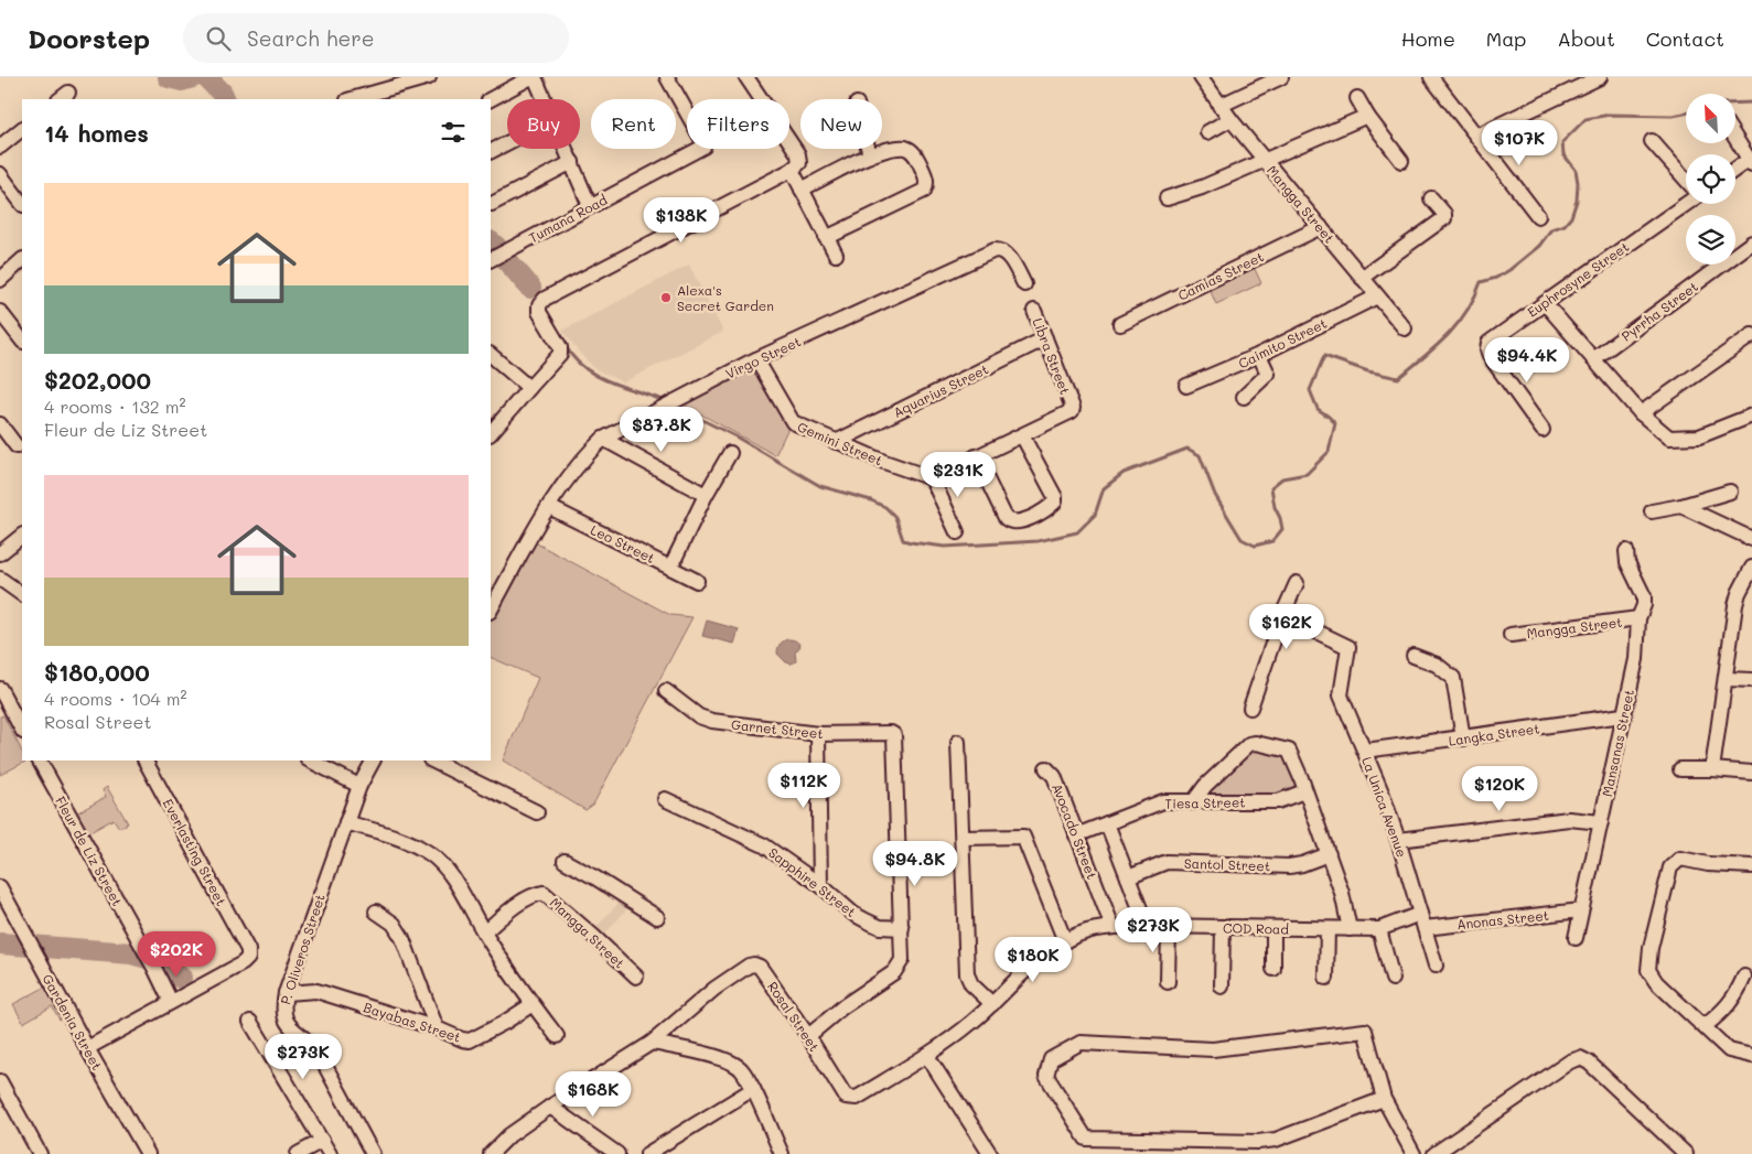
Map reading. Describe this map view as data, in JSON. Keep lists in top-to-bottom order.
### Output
{
  "streets": {
    "street": [
      "Mangga Street",
      "Tumana Road",
      "Camias Street",
      "Euphrosyne Street",
      "Pyrrha Street",
      "Caimito Street",
      "Libra Street",
      "Virgo Street",
      "Aquarius Street",
      "Gemini Street",
      "Leo Street",
      "Garnet Street",
      "Langka Street",
      "Mansanas Street",
      "Tiesa Street",
      "La Unica Avenue",
      "Avocado Street",
      "Fleur de Liz Street",
      "Everlasting Street",
      "Santol Street",
      "Sapphire Street",
      "Anonas Street",
      "COD Road",
      "P. Oliveros Street",
      "Rosal Street",
      "Gardenia Street",
      "Bayabas Street"
    ]
  },
  "crossings": [
    ["Mangga Street", "Camias Street"],
    ["Mangga Street", "Caimito Street"],
    ["Mangga Street", "Mansanas Street"],
    ["Libra Street", "Aquarius Street"],
    ["Libra Street", "Gemini Street"],
    ["Virgo Street", "Gemini Street"],
    ["Virgo Street", "Leo Street"],
    ["Aquarius Street", "Gemini Street"],
    ["Garnet Street", "Sapphire Street"],
    ["Langka Street", "Mansanas Street"],
    ["Langka Street", "La Unica Avenue"],
    ["Mansanas Street", "Anonas Street"],
    ["Tiesa Street", "Avocado Street"],
    ["La Unica Avenue", "Anonas Street"],
    ["La Unica Avenue", "COD Road"],
    ["Avocado Street", "COD Road"],
    ["Fleur de Liz Street", "Everlasting Street"],
    ["Everlasting Street", "Gardenia Street"],
    ["COD Road", "Rosal Street"],
    ["P. Oliveros Street", "Bayabas Street"]
  ],
  "places": ["Alexa's Secret Garden"],
  "north": "top left",
  "page": {
    "header": "Doorstep",
    "search": "Search here",
    "nav": [
      "Home",
      "Map",
      "About",
      "Contact"
    ],
    "chip": [
      "Buy",
      "Rent",
      "Filters",
      "New"
    ],
    "heading": "14 homes",
    "price": [
      "$107K",
      "$138K",
      "$94.4K",
      "$87.8K",
      "$231K",
      "$162K",
      "$112K",
      "$120K",
      "$94.8K",
      "$273K",
      "$202K",
      "$180K",
      "$273K",
      "$168K"
    ],
    "list": [
      {
        "name": "$202,000",
        "note": "4 rooms · 132 m² · Fleur de Liz Street"
      },
      {
        "name": "$180,000",
        "note": "4 rooms · 104 m² · Rosal Street"
      }
    ]
  }
}
